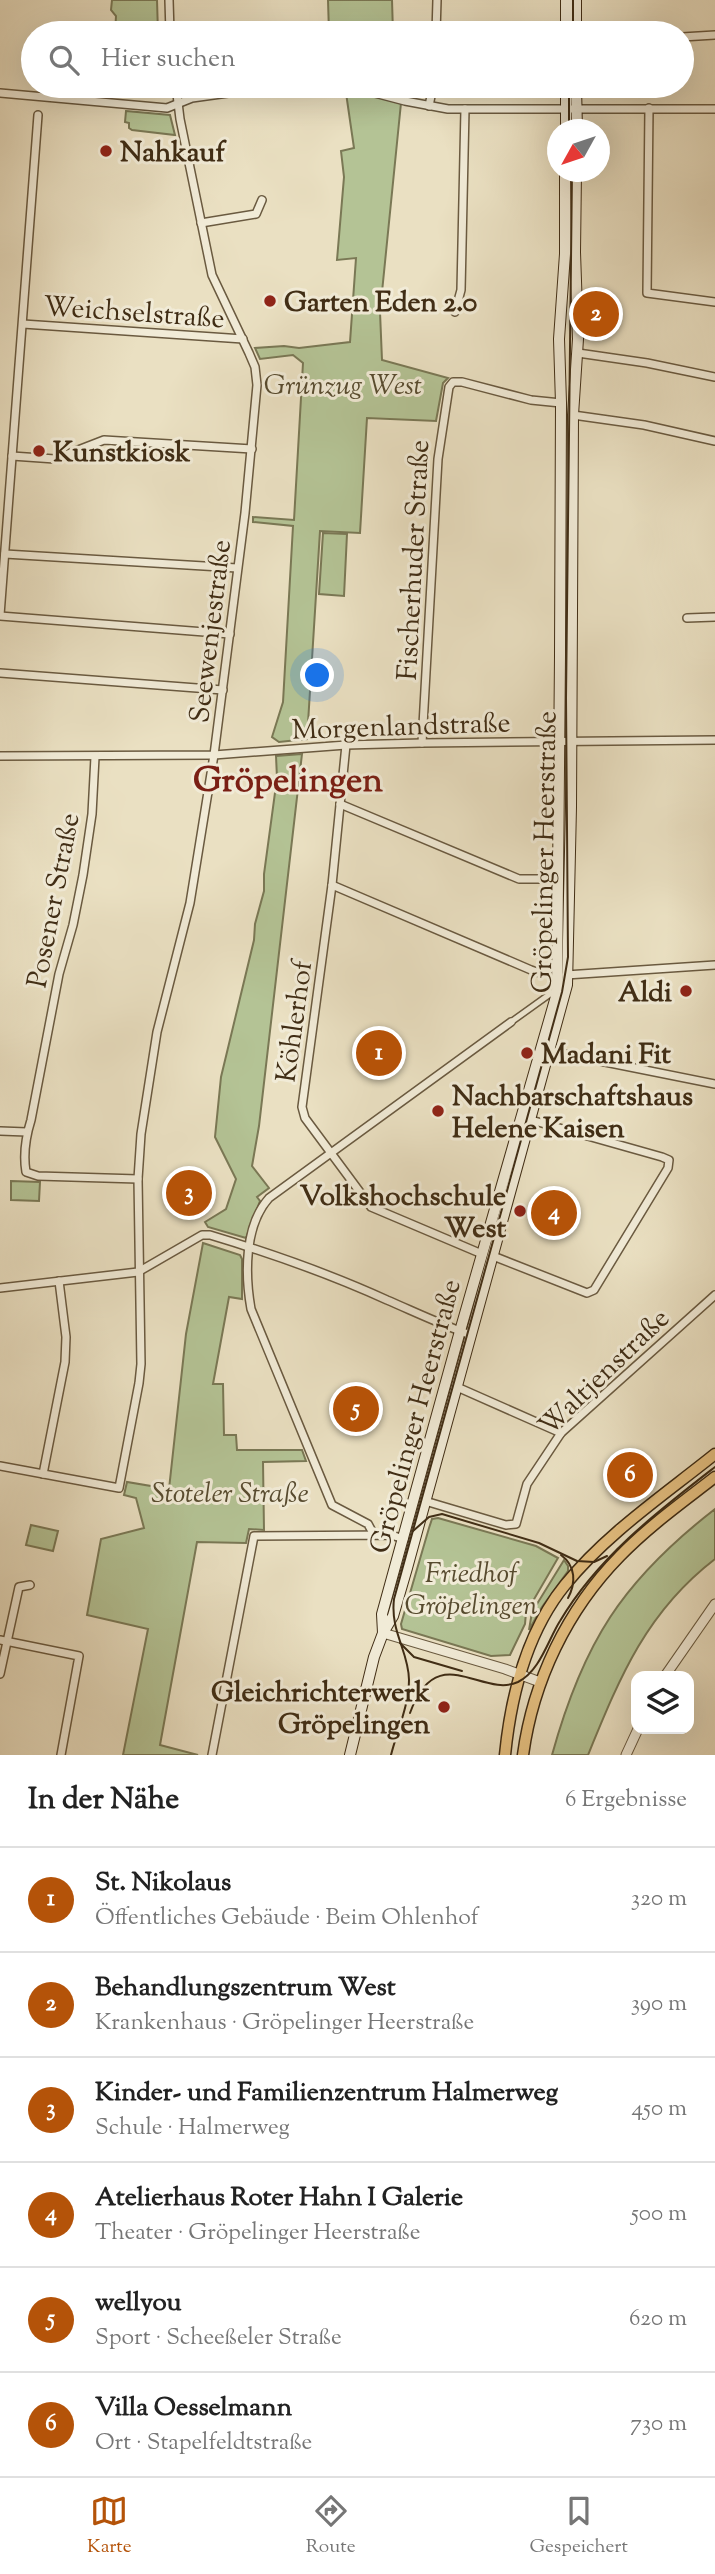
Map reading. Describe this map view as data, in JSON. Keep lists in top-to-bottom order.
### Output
{
  "streets": {
    "main road": ["Gröpelinger Heerstraße"],
    "street": [
      "Weichselstraße",
      "Fischerhuder Straße",
      "Seewenjestraße",
      "Morgenlandstraße",
      "Posener Straße",
      "Köhlerhof",
      "Waltjenstraße"
    ]
  },
  "crossings": [
    ["Weichselstraße", "Seewenjestraße"],
    ["Fischerhuder Straße", "Morgenlandstraße"],
    ["Fischerhuder Straße", "Gröpelinger Heerstraße"],
    ["Seewenjestraße", "Morgenlandstraße"],
    ["Seewenjestraße", "Posener Straße"],
    ["Morgenlandstraße", "Gröpelinger Heerstraße"],
    ["Morgenlandstraße", "Posener Straße"],
    ["Morgenlandstraße", "Köhlerhof"],
    ["Gröpelinger Heerstraße", "Köhlerhof"],
    ["Gröpelinger Heerstraße", "Waltjenstraße"]
  ],
  "districts": ["Gröpelingen"],
  "parks": ["Grünzug West", "Stoteler Straße", "Friedhof Gröpelingen"],
  "places": [
    "Nahkauf",
    "Garten Eden 2.0",
    "Kunstkiosk",
    "Aldi",
    "Madani Fit",
    "Nachbarschaftshaus Helene Kaisen",
    "Volkshochschule West",
    "Gleichrichterwerk Gröpelingen"
  ],
  "north": "bottom left",
  "page": {
    "search": "Hier suchen",
    "pins": [
      "2",
      "1",
      "3",
      "4",
      "5",
      "6"
    ],
    "heading": ["In der Nähe", "6 Ergebnisse"],
    "list": [
      {
        "mark": "1",
        "name": "St. Nikolaus",
        "note": "Öffentliches Gebäude · Beim Ohlenhof",
        "value": "320 m"
      },
      {
        "mark": "2",
        "name": "Behandlungszentrum West",
        "note": "Krankenhaus · Gröpelinger Heerstraße",
        "value": "390 m"
      },
      {
        "mark": "3",
        "name": "Kinder- und Familienzentrum Halmerweg",
        "note": "Schule · Halmerweg",
        "value": "450 m"
      },
      {
        "mark": "4",
        "name": "Atelierhaus Roter Hahn I Galerie",
        "note": "Theater · Gröpelinger Heerstraße",
        "value": "500 m"
      },
      {
        "mark": "5",
        "name": "wellyou",
        "note": "Sport · Scheeßeler Straße",
        "value": "620 m"
      },
      {
        "mark": "6",
        "name": "Villa Oesselmann",
        "note": "Ort · Stapelfeldtstraße",
        "value": "730 m"
      }
    ],
    "nav": ["Karte", "Route", "Gespeichert"]
  }
}
